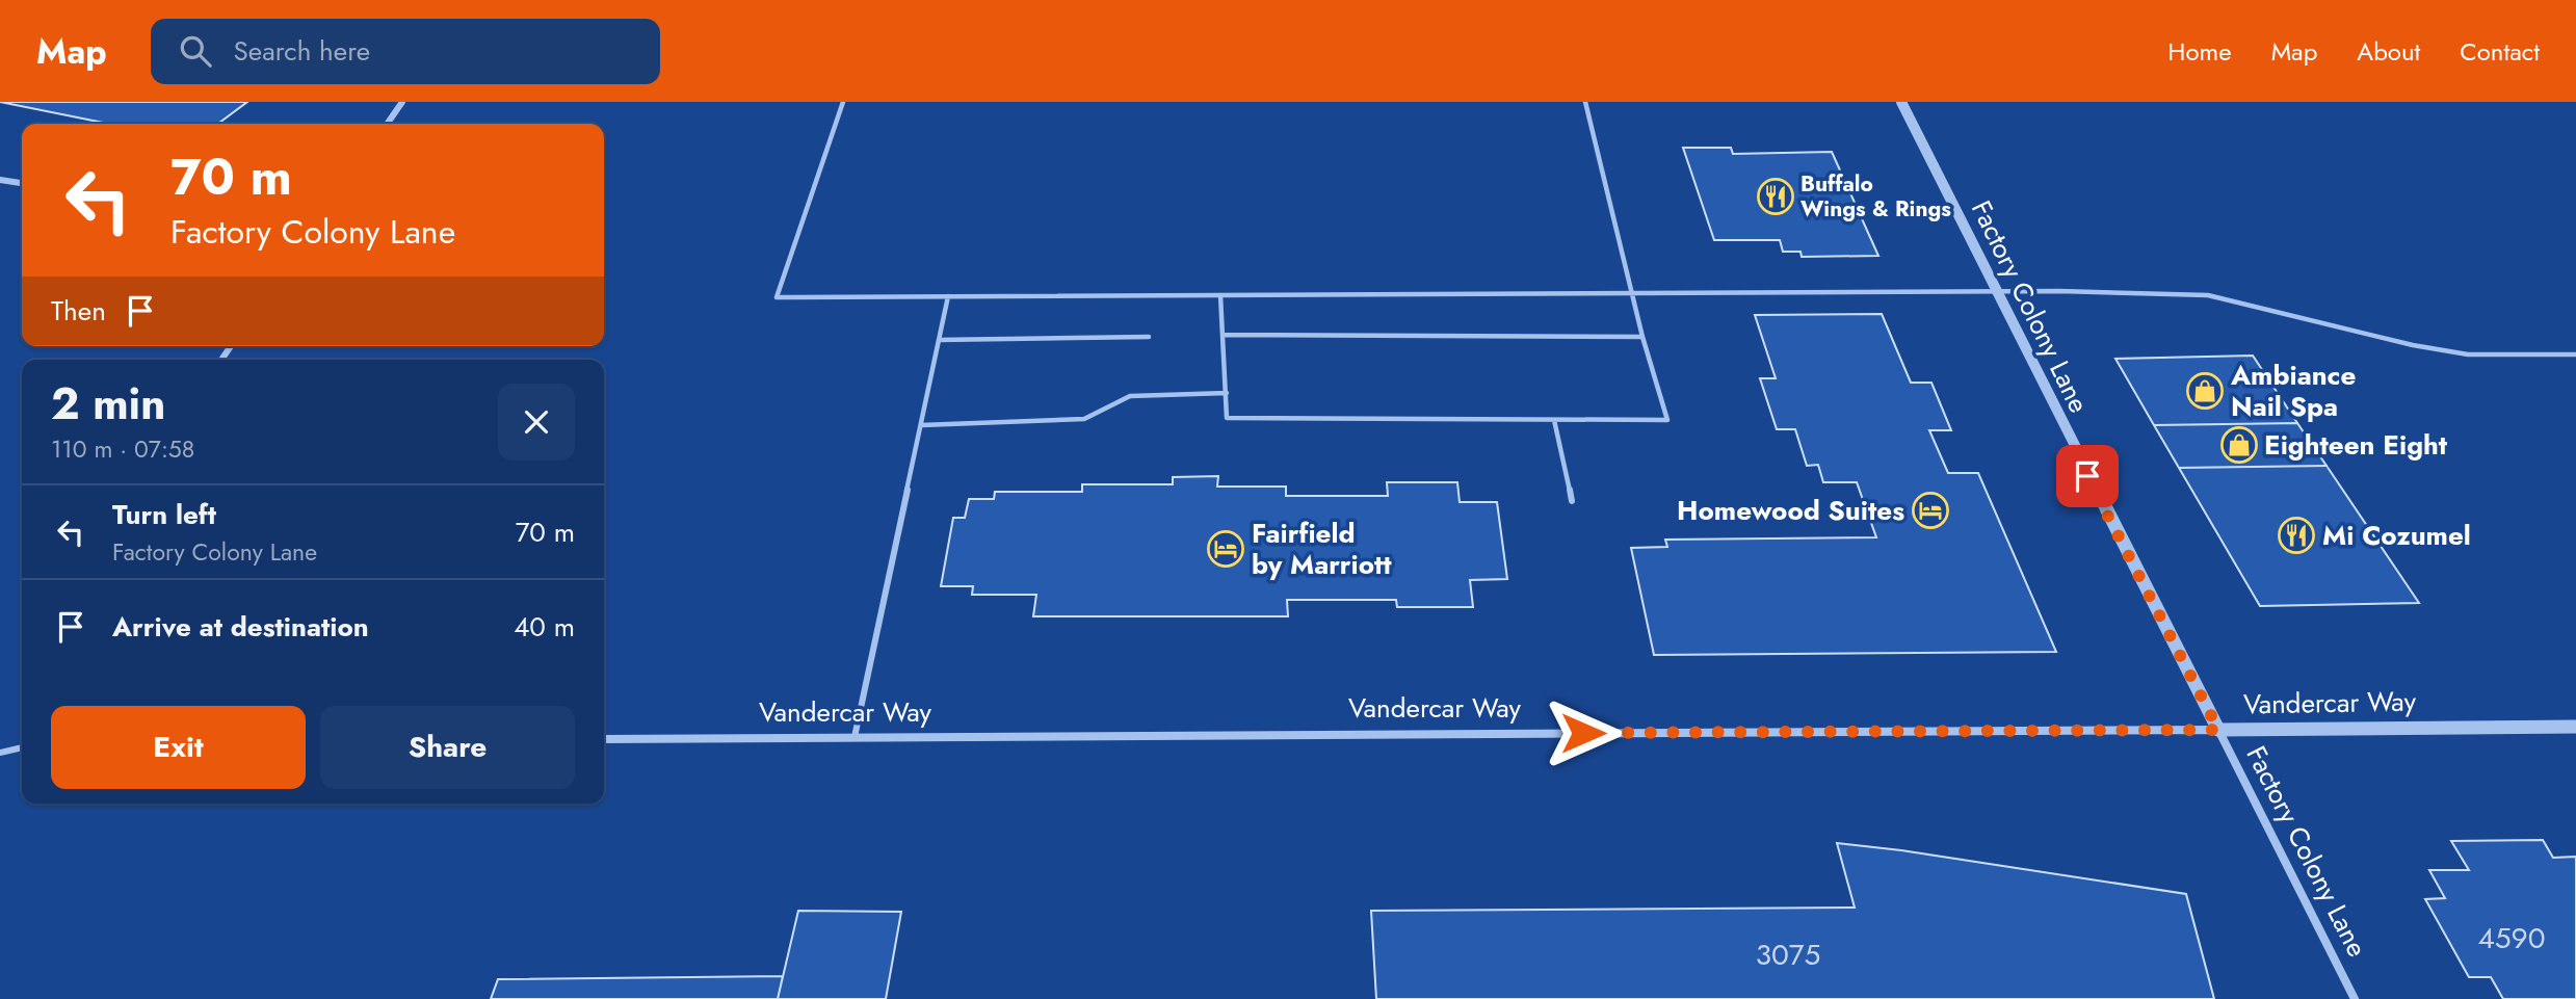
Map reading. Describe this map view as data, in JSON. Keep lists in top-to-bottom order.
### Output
{
  "streets": {
    "street": ["Factory Colony Lane", "Vandercar Way"]
  },
  "crossings": [
    ["Factory Colony Lane", "Vandercar Way"]
  ],
  "places": {
    "restaurant": ["Buffalo Wings & Rings", "Mi Cozumel"],
    "shop": ["Ambiance Nail Spa", "Eighteen Eight"],
    "hotel": ["Homewood Suites", "Fairfield by Marriott"]
  },
  "house_numbers": ["4590", "3075"],
  "page": {
    "header": "Map",
    "search": "Search here",
    "nav": [
      "Home",
      "Map",
      "About",
      "Contact"
    ],
    "turn": ["70 m", "Factory Colony Lane"],
    "then": "Then",
    "heading": ["2 min", "110 m · 07:58"],
    "list": [
      {
        "name": "Turn left",
        "note": "Factory Colony Lane",
        "value": "70 m"
      },
      {
        "name": "Arrive at destination",
        "value": "40 m"
      }
    ],
    "buttons": ["Exit", "Share"]
  }
}
